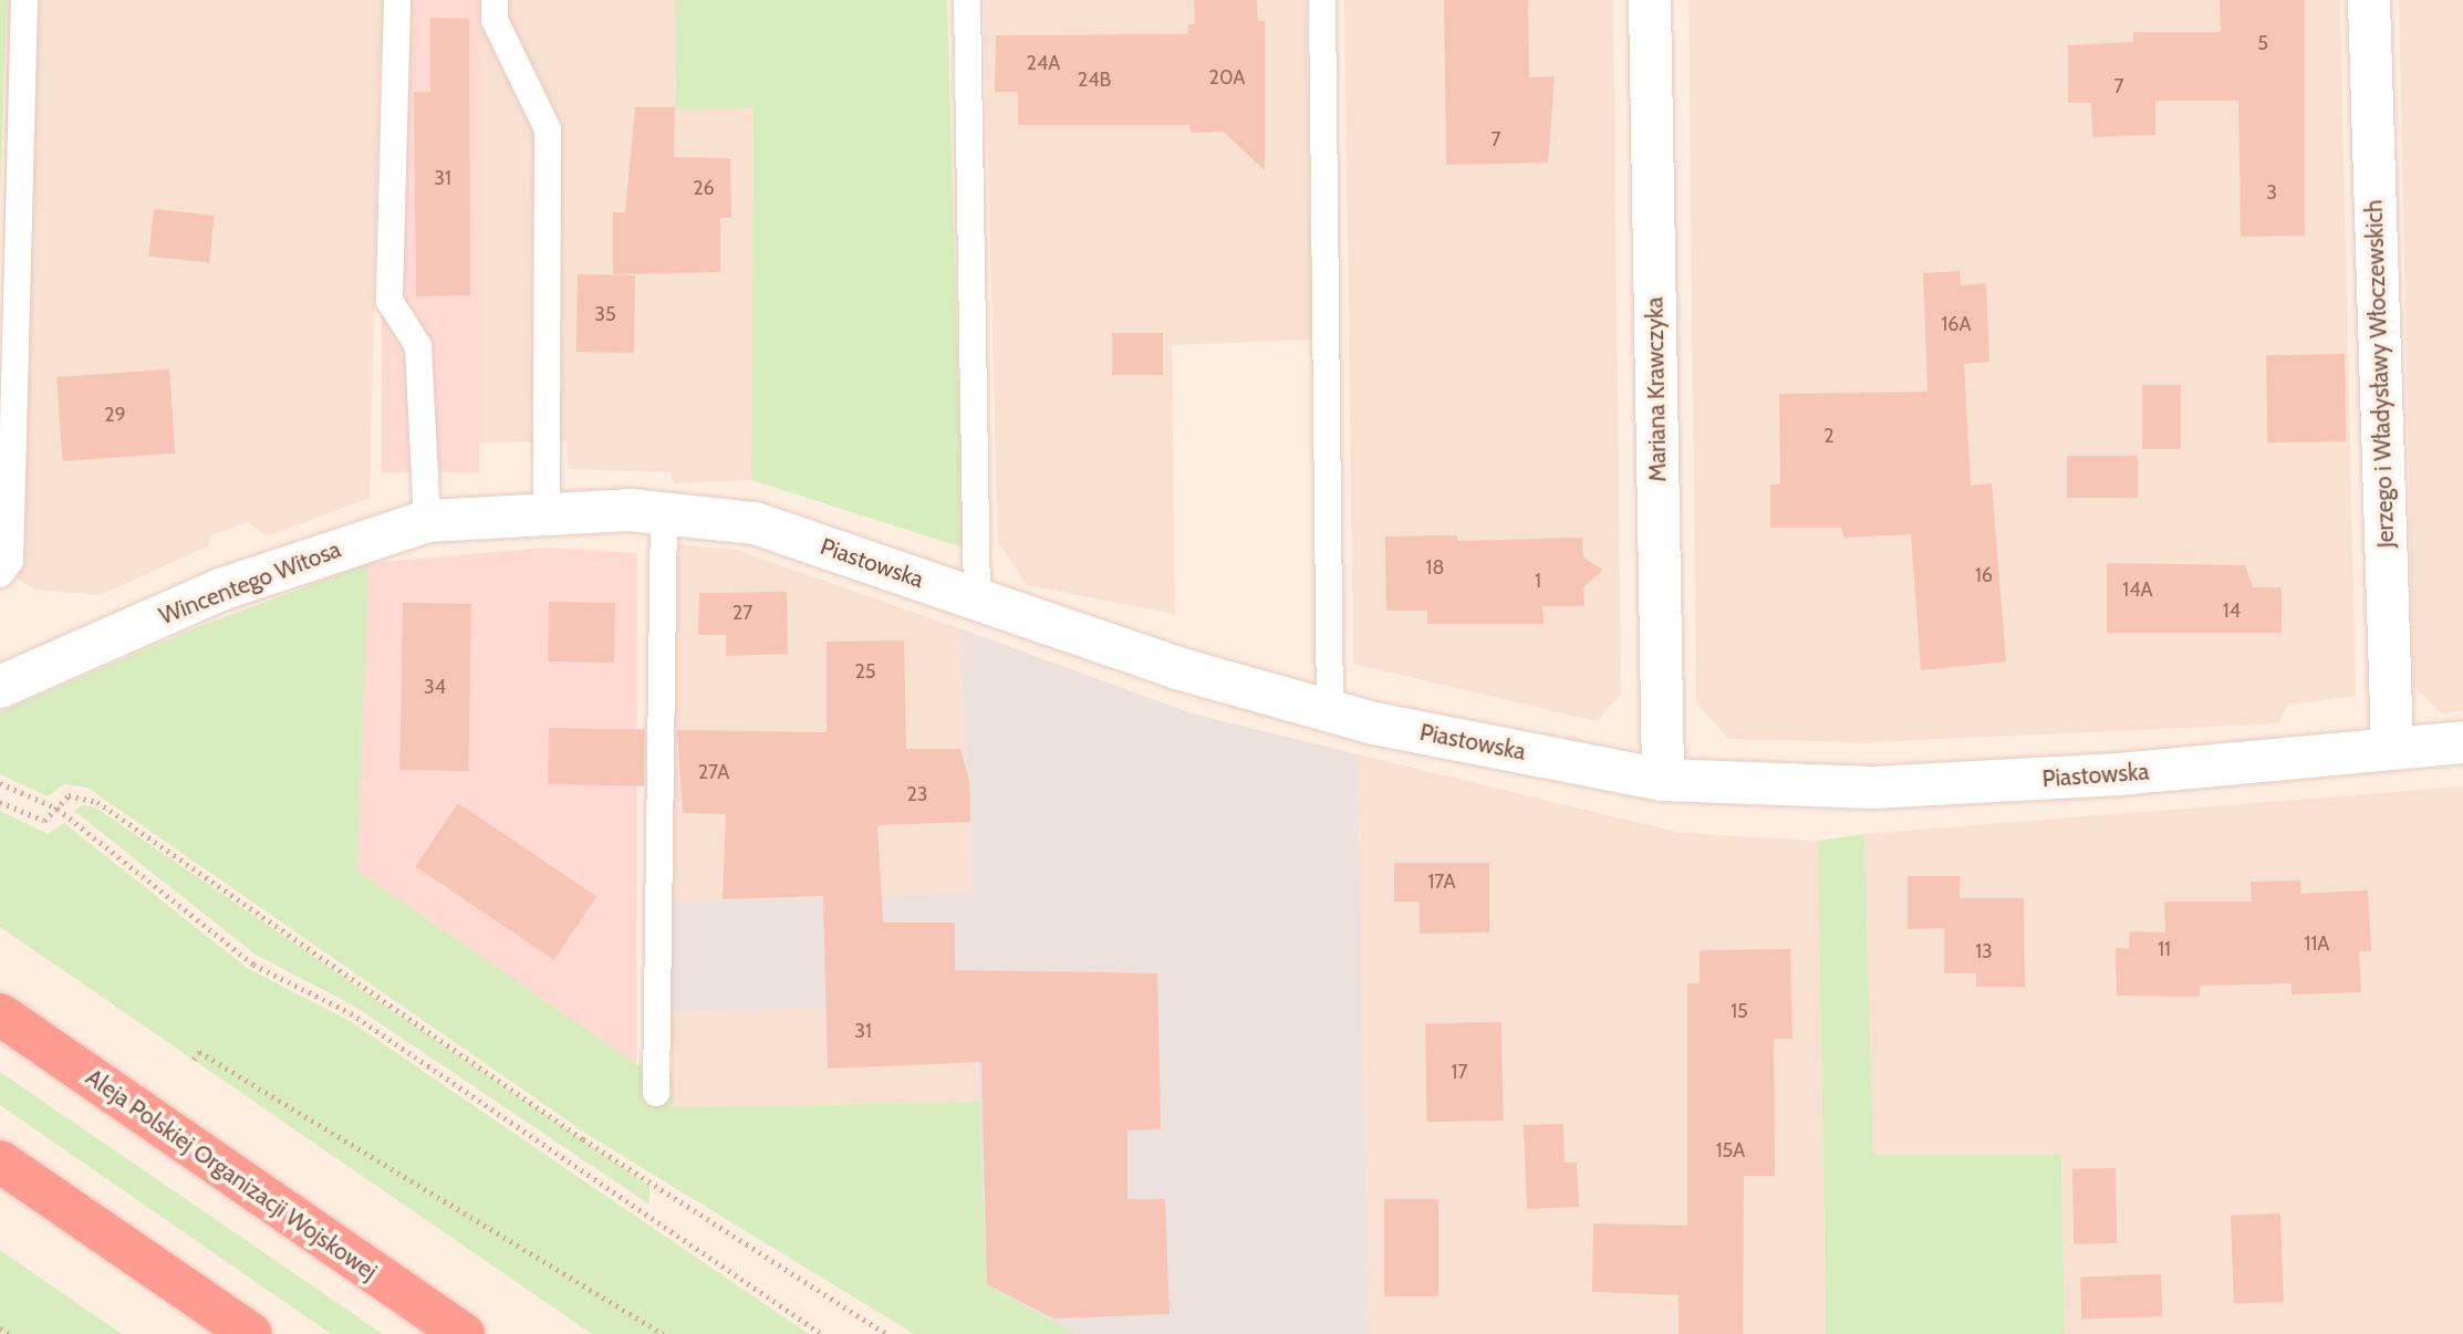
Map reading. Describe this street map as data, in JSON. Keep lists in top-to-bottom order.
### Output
{
  "streets": {
    "highway": ["Aleja Polskiej Organizacji Wojskowej"],
    "street": [
      "Jerzego i Władysławy Włoczewskich",
      "Mariana Krawczyka",
      "Piastowska",
      "Wincentego Witosa"
    ]
  },
  "crossings": [
    ["Jerzego i Władysławy Włoczewskich", "Piastowska"],
    ["Mariana Krawczyka", "Piastowska"],
    ["Piastowska", "Wincentego Witosa"]
  ],
  "house_numbers": [
    "5",
    "24A",
    "20A",
    "24B",
    "7",
    "7",
    "31",
    "26",
    "3",
    "35",
    "16A",
    "29",
    "2",
    "18",
    "16",
    "1",
    "14A",
    "14",
    "27",
    "25",
    "34",
    "27A",
    "23",
    "17A",
    "11A",
    "11",
    "13",
    "15",
    "31",
    "17",
    "15A"
  ]
}
